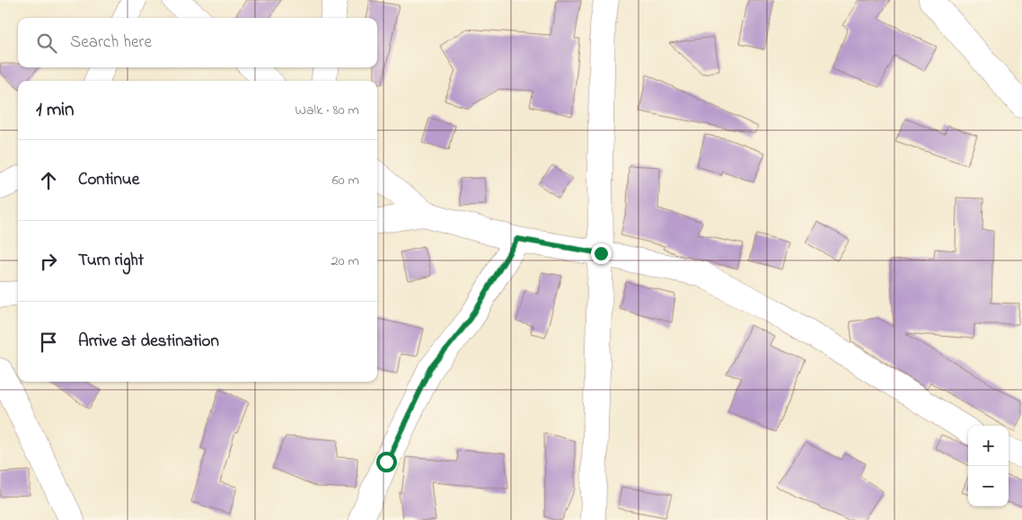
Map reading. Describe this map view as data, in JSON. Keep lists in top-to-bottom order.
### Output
{
  "page": {
    "search": "Search here",
    "heading": ["1 min", "Walk · 80 m"],
    "list": [
      ["Continue", "60 m"],
      ["Turn right", "20 m"],
      "Arrive at destination"
    ],
    "map_buttons": ["+", "−"]
  }
}
